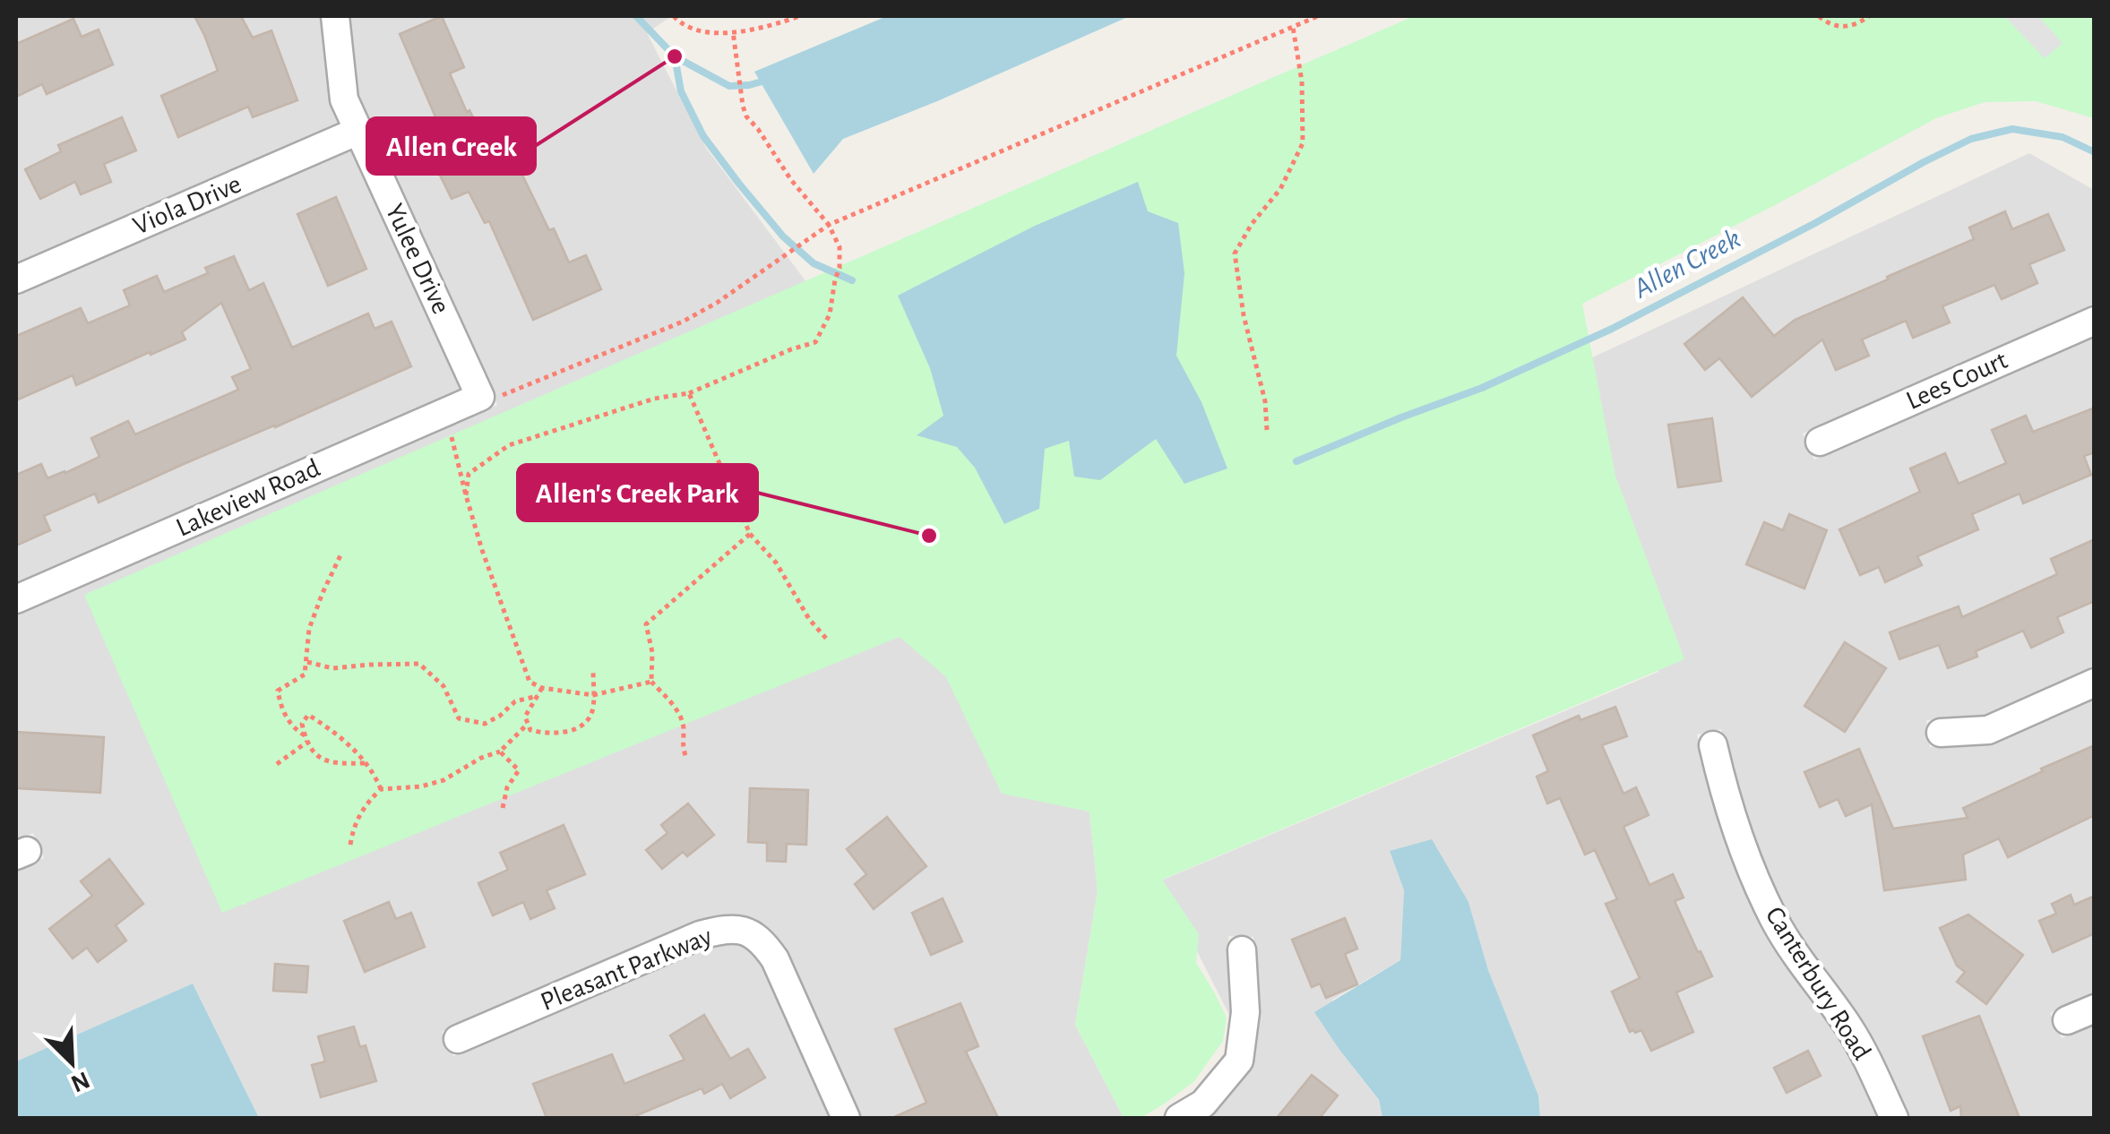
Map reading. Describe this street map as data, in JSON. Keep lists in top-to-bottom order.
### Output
{
  "streets": {
    "street": [
      "Viola Drive",
      "Yulee Drive",
      "Lees Court",
      "Lakeview Road",
      "Pleasant Parkway",
      "Canterbury Road"
    ]
  },
  "crossings": [
    ["Viola Drive", "Yulee Drive"],
    ["Yulee Drive", "Lakeview Road"]
  ],
  "water": ["Allen Creek"],
  "places": ["Allen Creek", "Allen's Creek Park"],
  "north": "bottom right"
}
